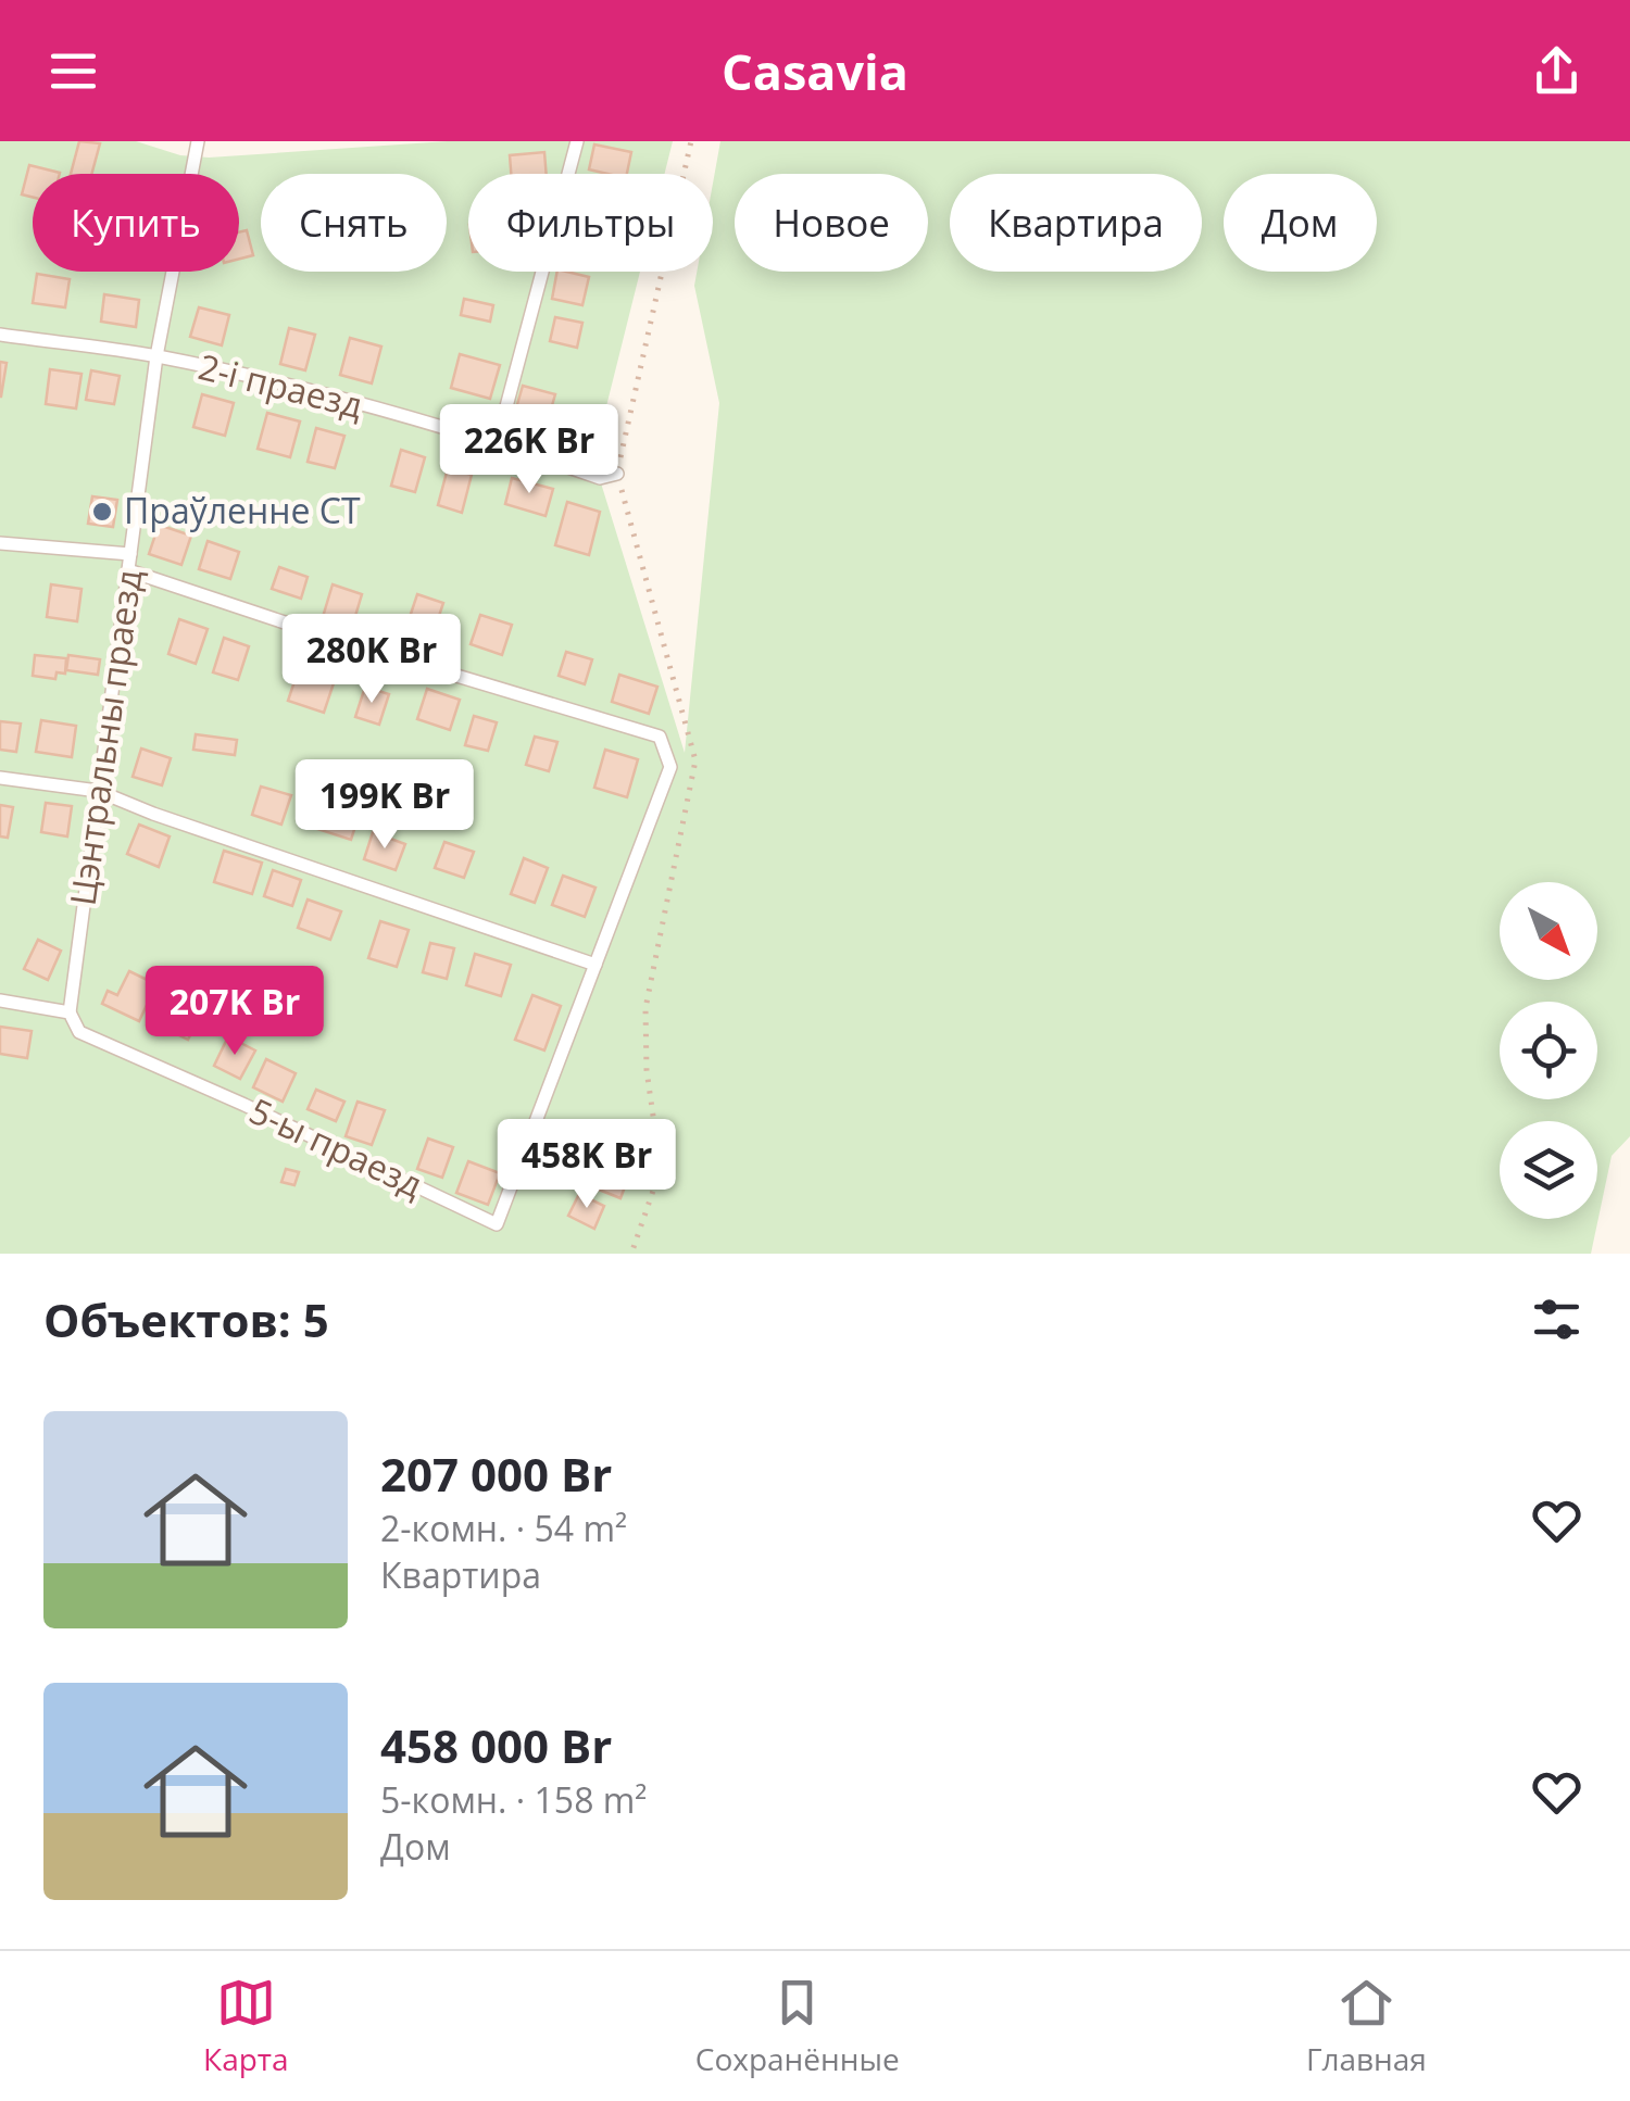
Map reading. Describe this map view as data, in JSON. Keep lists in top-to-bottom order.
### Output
{
  "streets": {
    "lane": ["2-і праезд", "Цэнтральны праезд", "5-ы праезд"]
  },
  "crossings": [
    ["2-і праезд", "Цэнтральны праезд"],
    ["Цэнтральны праезд", "5-ы праезд"]
  ],
  "places": ["Праўленне СТ"],
  "north": "bottom right",
  "page": {
    "header": "Casavia",
    "chip": [
      "Купить",
      "Снять",
      "Фильтры",
      "Новое",
      "Квартира",
      "Дом"
    ],
    "price": [
      "226K Br",
      "280K Br",
      "199K Br",
      "207K Br",
      "458K Br"
    ],
    "heading": "Объектов: 5",
    "list": [
      {
        "name": "207 000 Br",
        "note": "2-комн. · 54 m² · Квартира"
      },
      {
        "name": "458 000 Br",
        "note": "5-комн. · 158 m² · Дом"
      }
    ],
    "tabs": ["Карта", "Сохранённые", "Главная"]
  }
}
